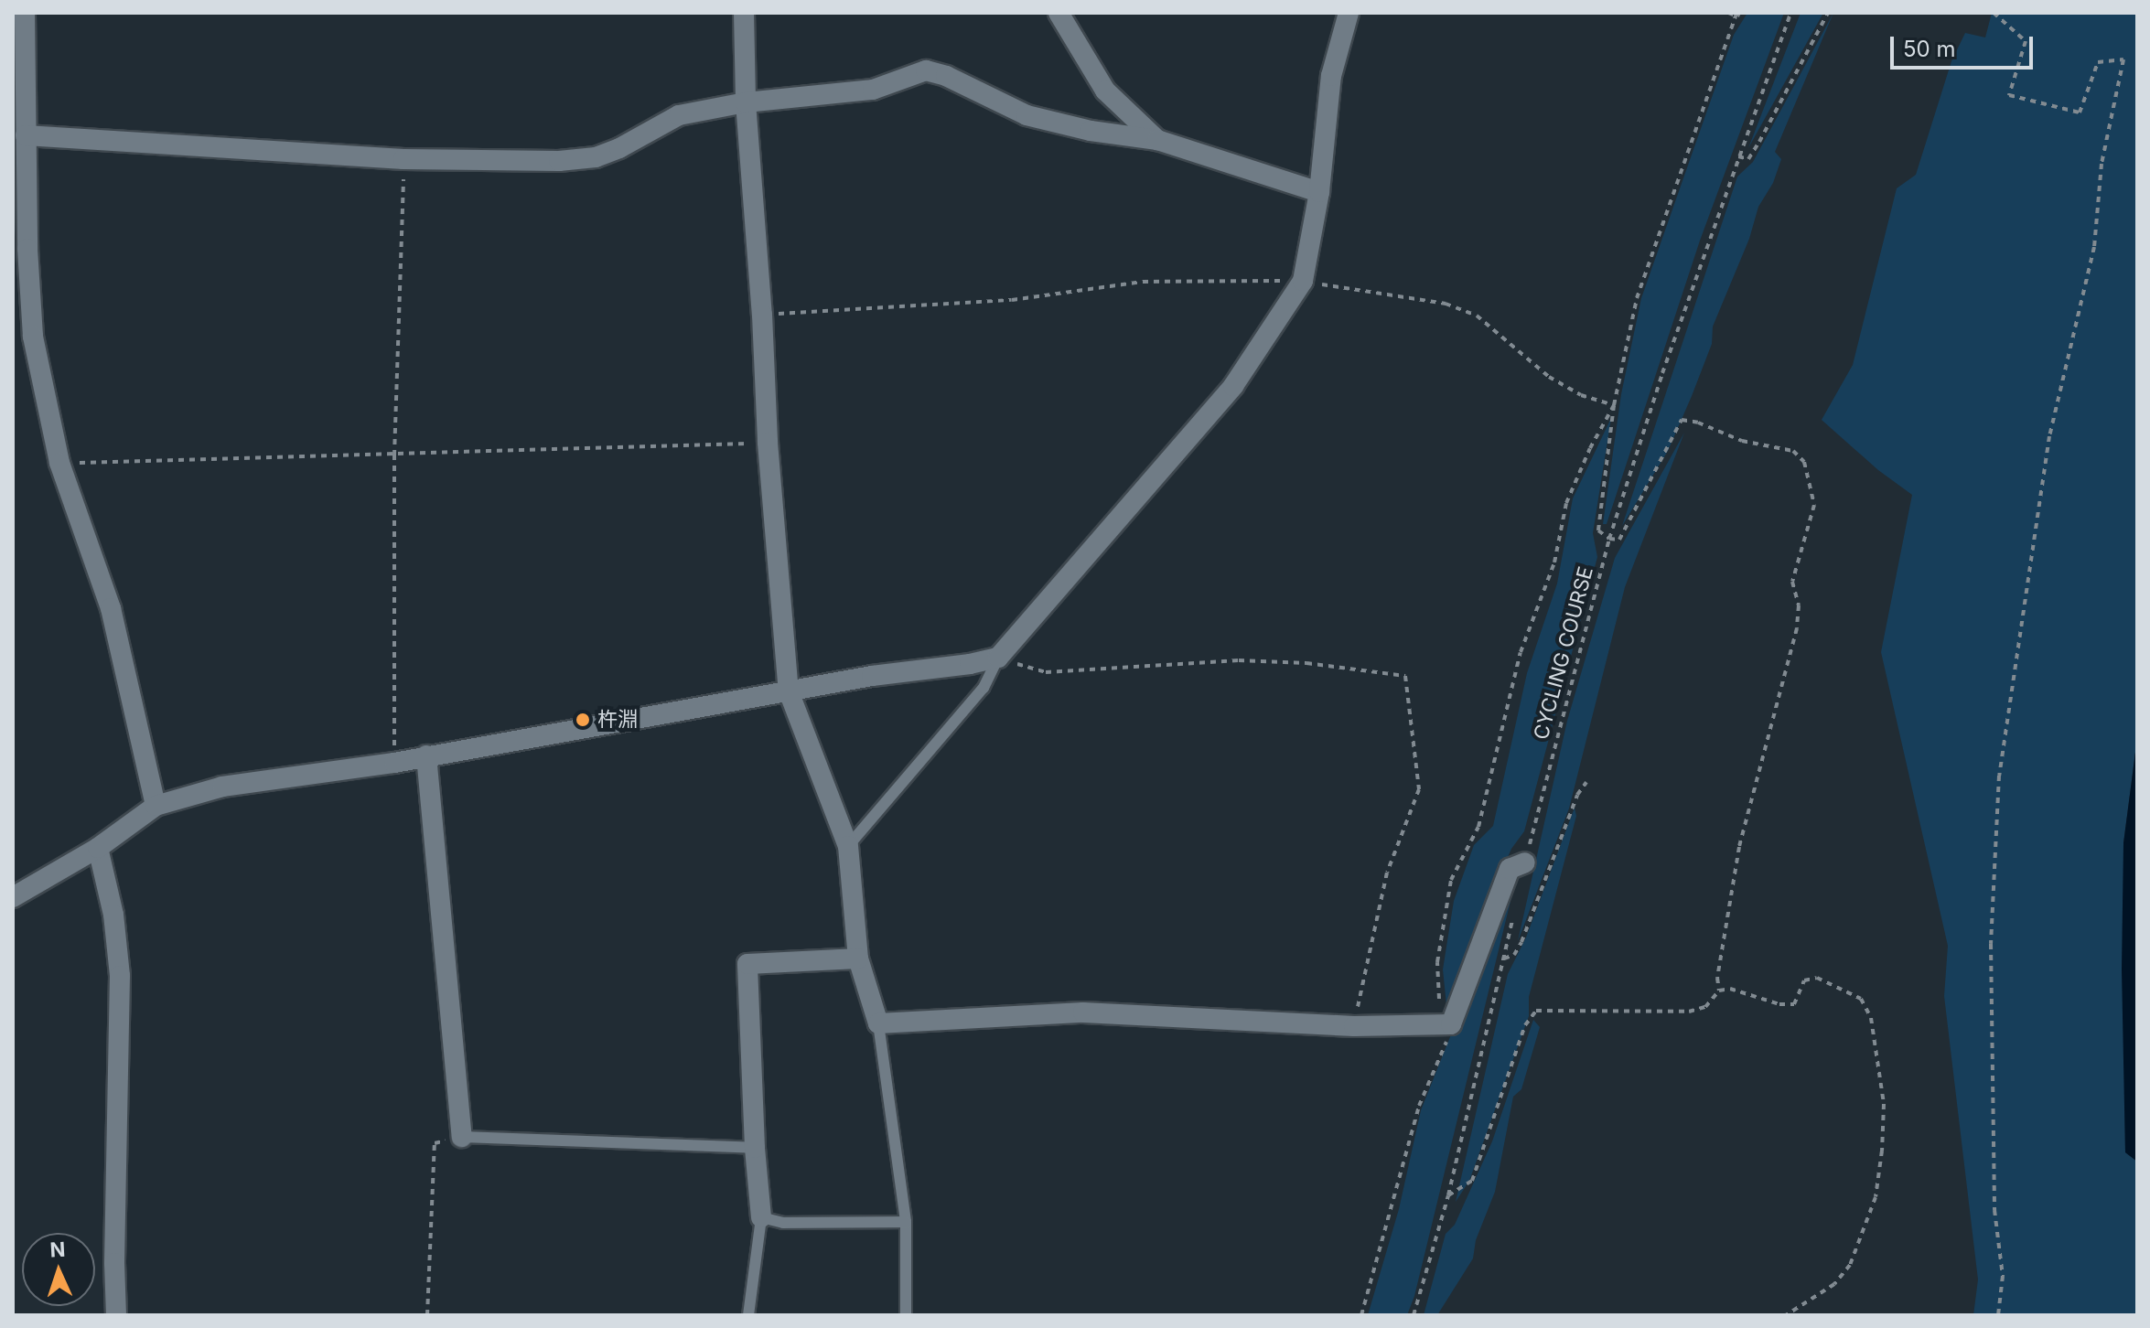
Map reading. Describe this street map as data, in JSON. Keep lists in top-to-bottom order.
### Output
{
  "streets": {
    "path": ["CYCLING COURSE"]
  },
  "places": ["杵淵"],
  "scale_bar": "50 m",
  "north": "top"
}
